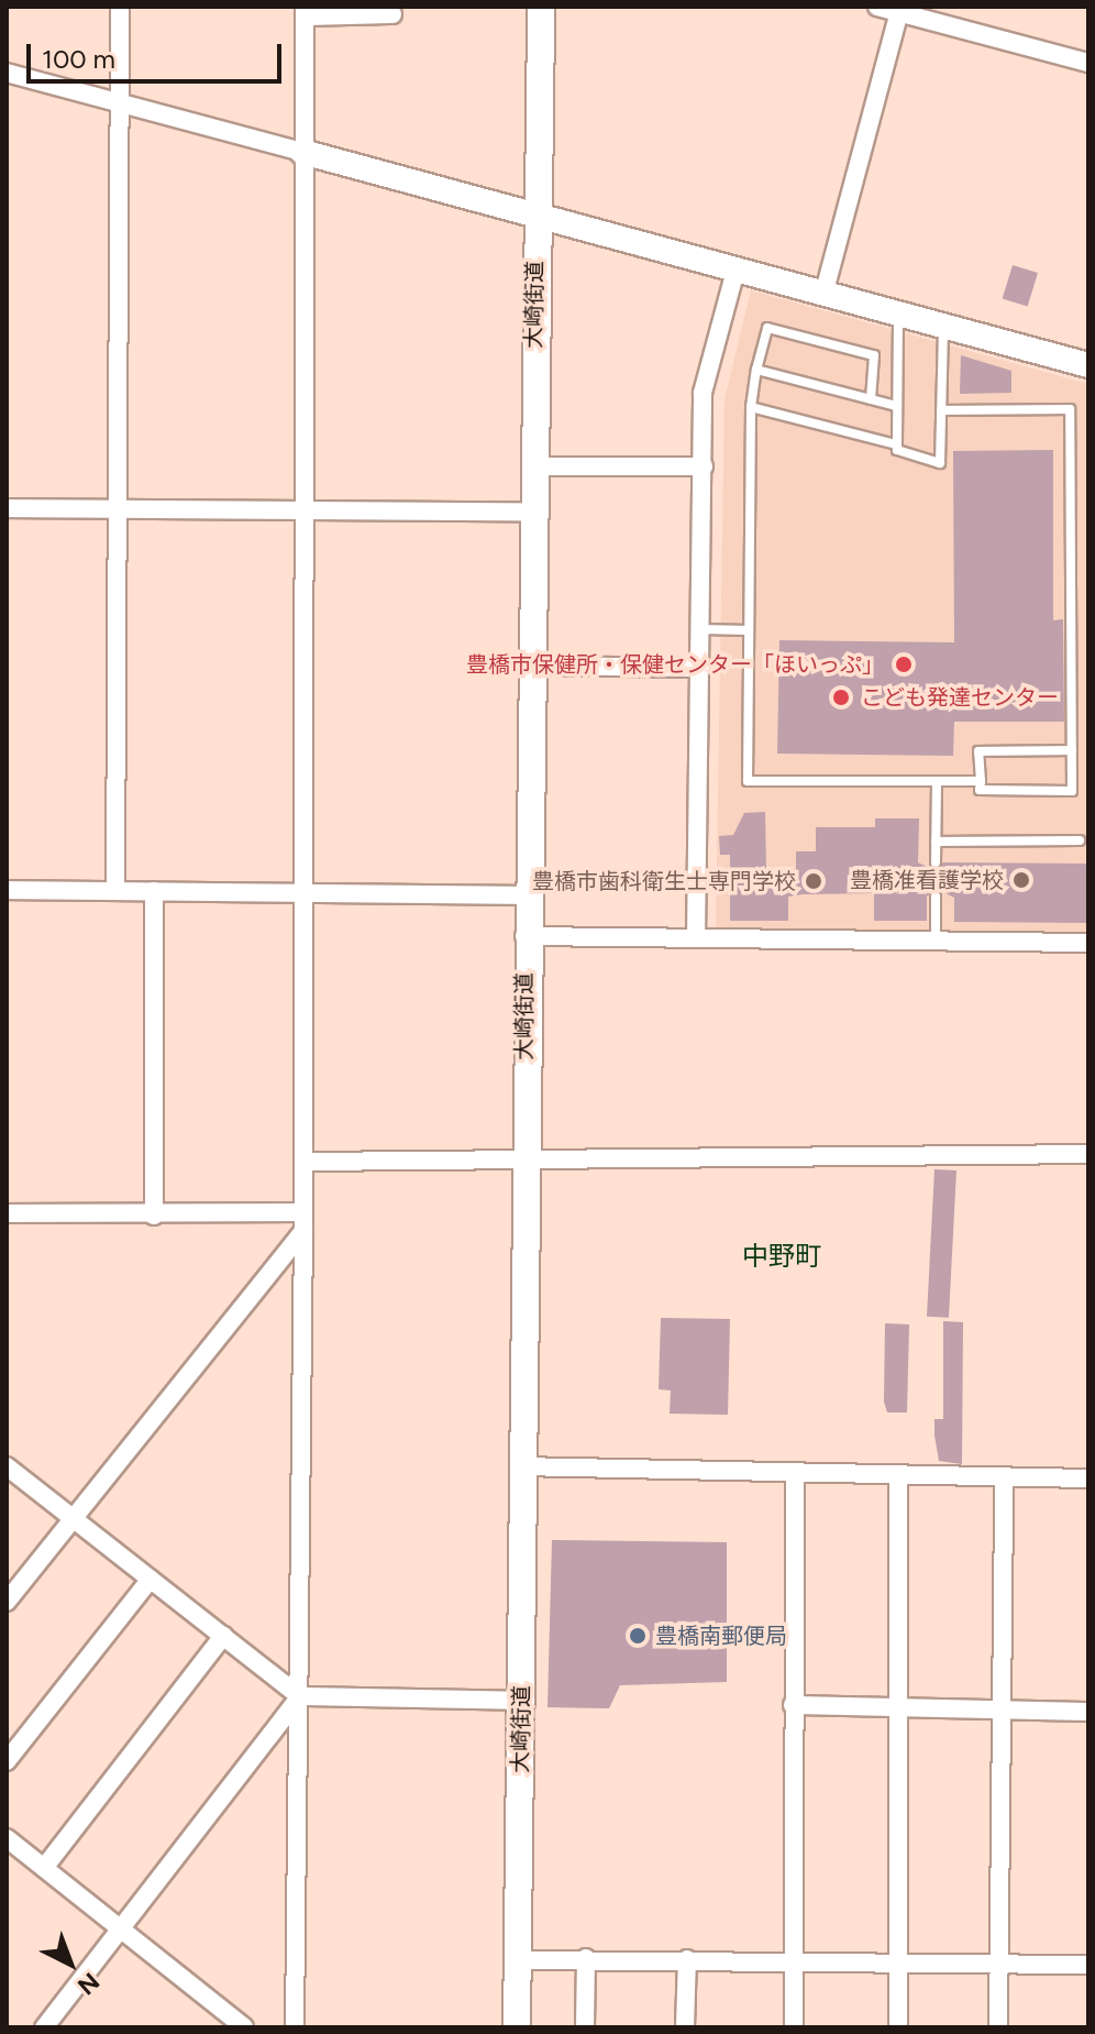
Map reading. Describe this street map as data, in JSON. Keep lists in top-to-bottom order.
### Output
{
  "streets": {
    "main road": ["大崎街道"]
  },
  "districts": ["中野町"],
  "places": [
    "豊橋市保健所・保健センター「ほいっぷ」",
    "こども発達センター",
    "豊橋准看護学校",
    "豊橋市歯科衛生士専門学校",
    "豊橋南郵便局"
  ],
  "scale_bar": "100 m",
  "north": "bottom right"
}
